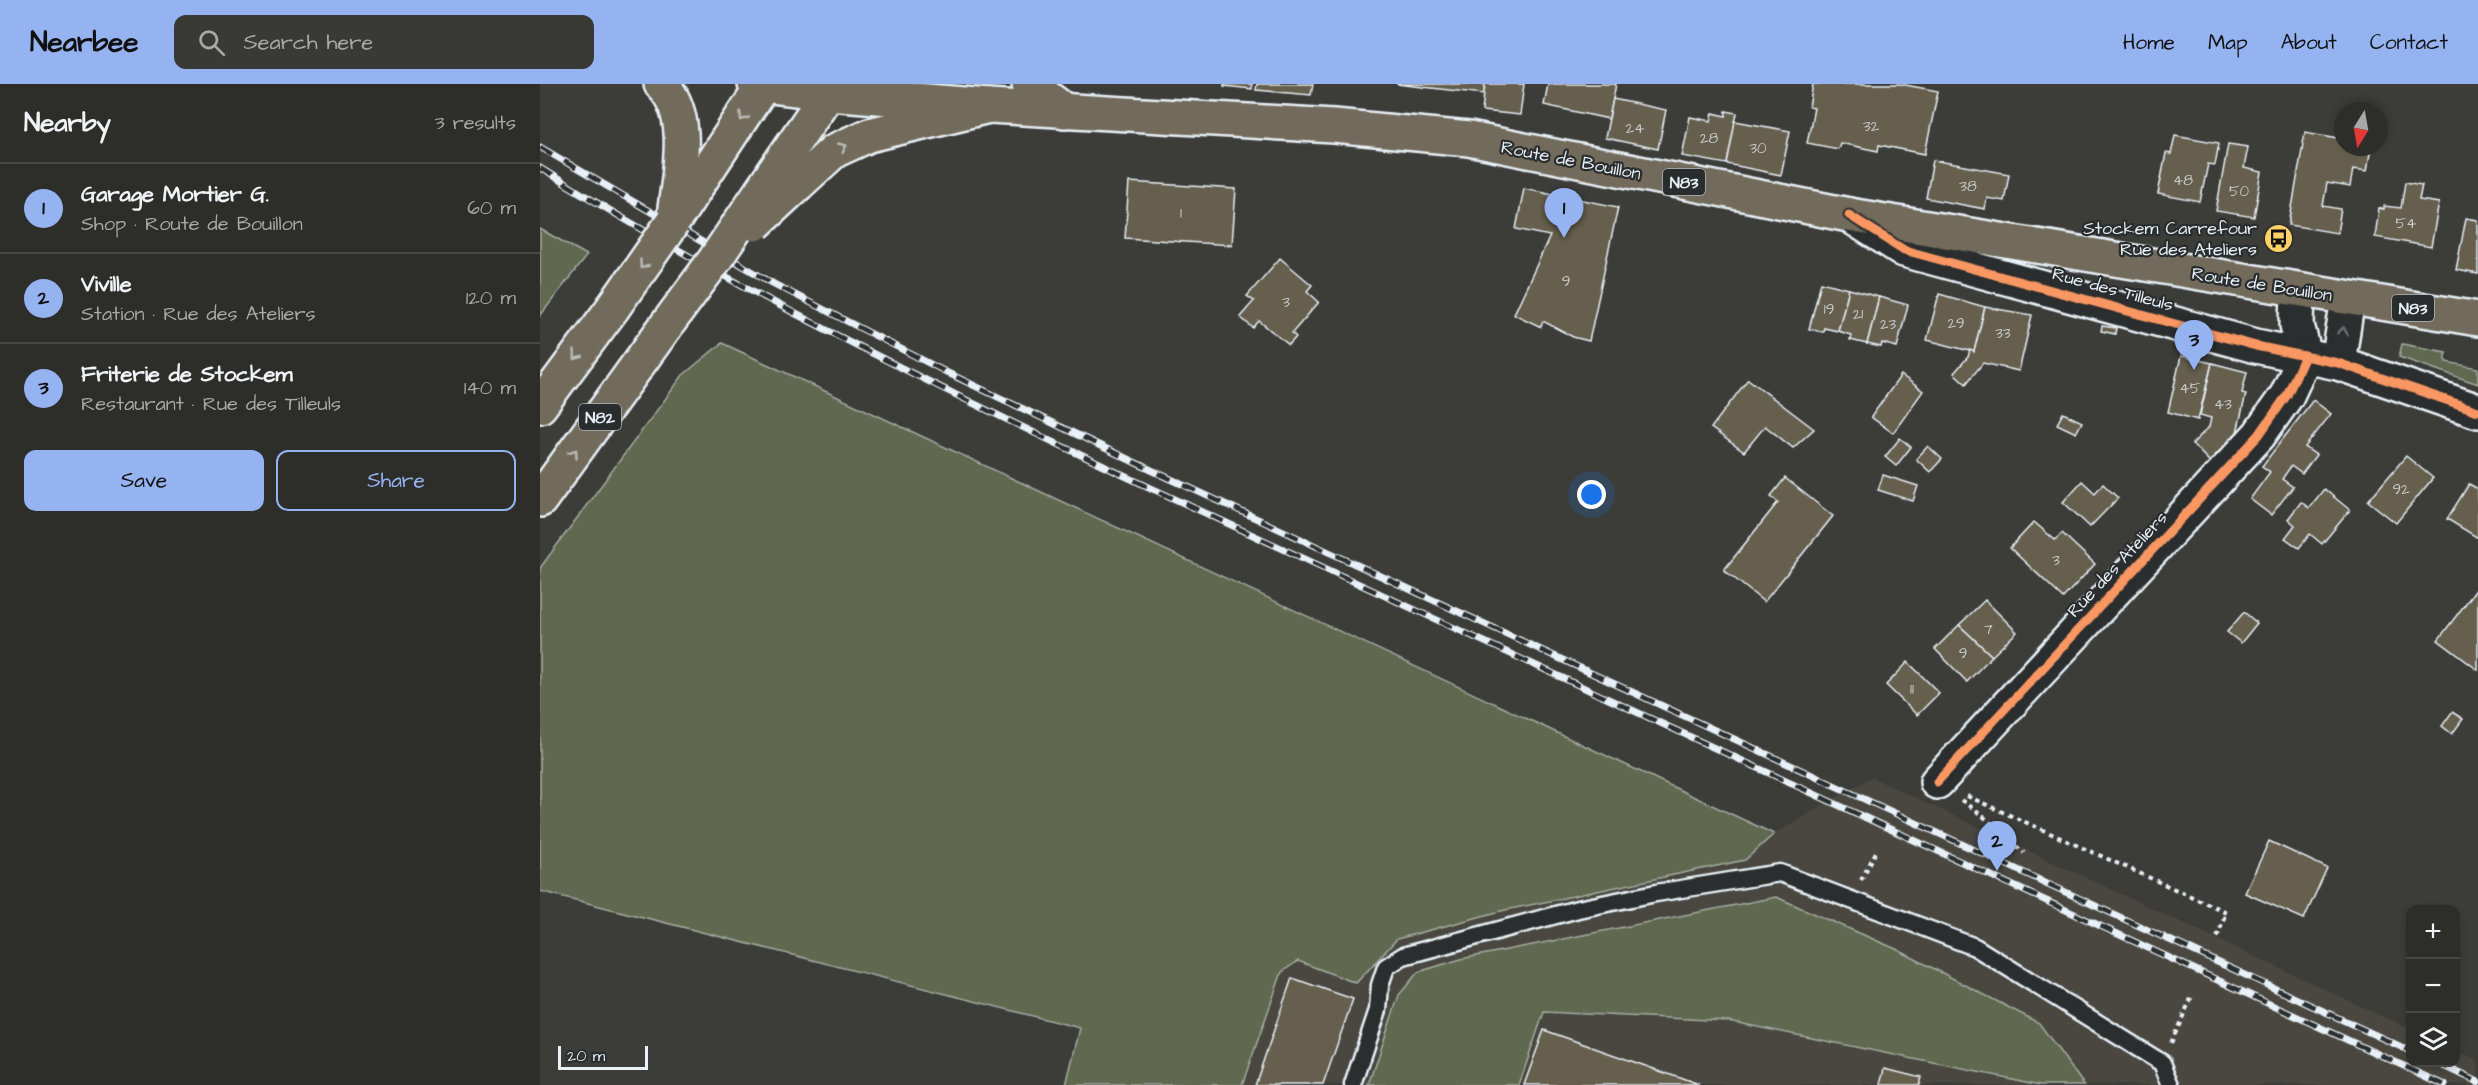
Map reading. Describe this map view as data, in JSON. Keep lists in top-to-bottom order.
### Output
{
  "streets": {
    "main road": ["Route de Bouillon", "N83", "N82"],
    "street": ["Rue des Tilleuls", "Rue des Ateliers"]
  },
  "crossings": [
    ["Route de Bouillon", "Rue des Tilleuls"],
    ["Rue des Tilleuls", "Rue des Ateliers"]
  ],
  "places": {
    "bus stop": ["Stockem Carrefour Rue des Ateliers"]
  },
  "house_numbers": [
    "32",
    "24",
    "28",
    "30",
    "48",
    "38",
    "50",
    "1",
    "54",
    "9",
    "3",
    "19",
    "21",
    "29",
    "23",
    "33",
    "45",
    "43",
    "92",
    "3",
    "7",
    "9",
    "11"
  ],
  "scale_bar": "20 m",
  "north": "bottom",
  "page": {
    "header": "Nearbee",
    "search": "Search here",
    "nav": [
      "Home",
      "Map",
      "About",
      "Contact"
    ],
    "heading": ["Nearby", "3 results"],
    "list": [
      {
        "mark": "1",
        "name": "Garage Mortier G.",
        "note": "Shop · Route de Bouillon",
        "value": "60 m"
      },
      {
        "mark": "2",
        "name": "Viville",
        "note": "Station · Rue des Ateliers",
        "value": "120 m"
      },
      {
        "mark": "3",
        "name": "Friterie de Stockem",
        "note": "Restaurant · Rue des Tilleuls",
        "value": "140 m"
      }
    ],
    "pins": ["1", "3", "2"],
    "buttons": ["Save", "Share"],
    "map_buttons": ["+", "−"],
    "scale": "20 m"
  }
}
